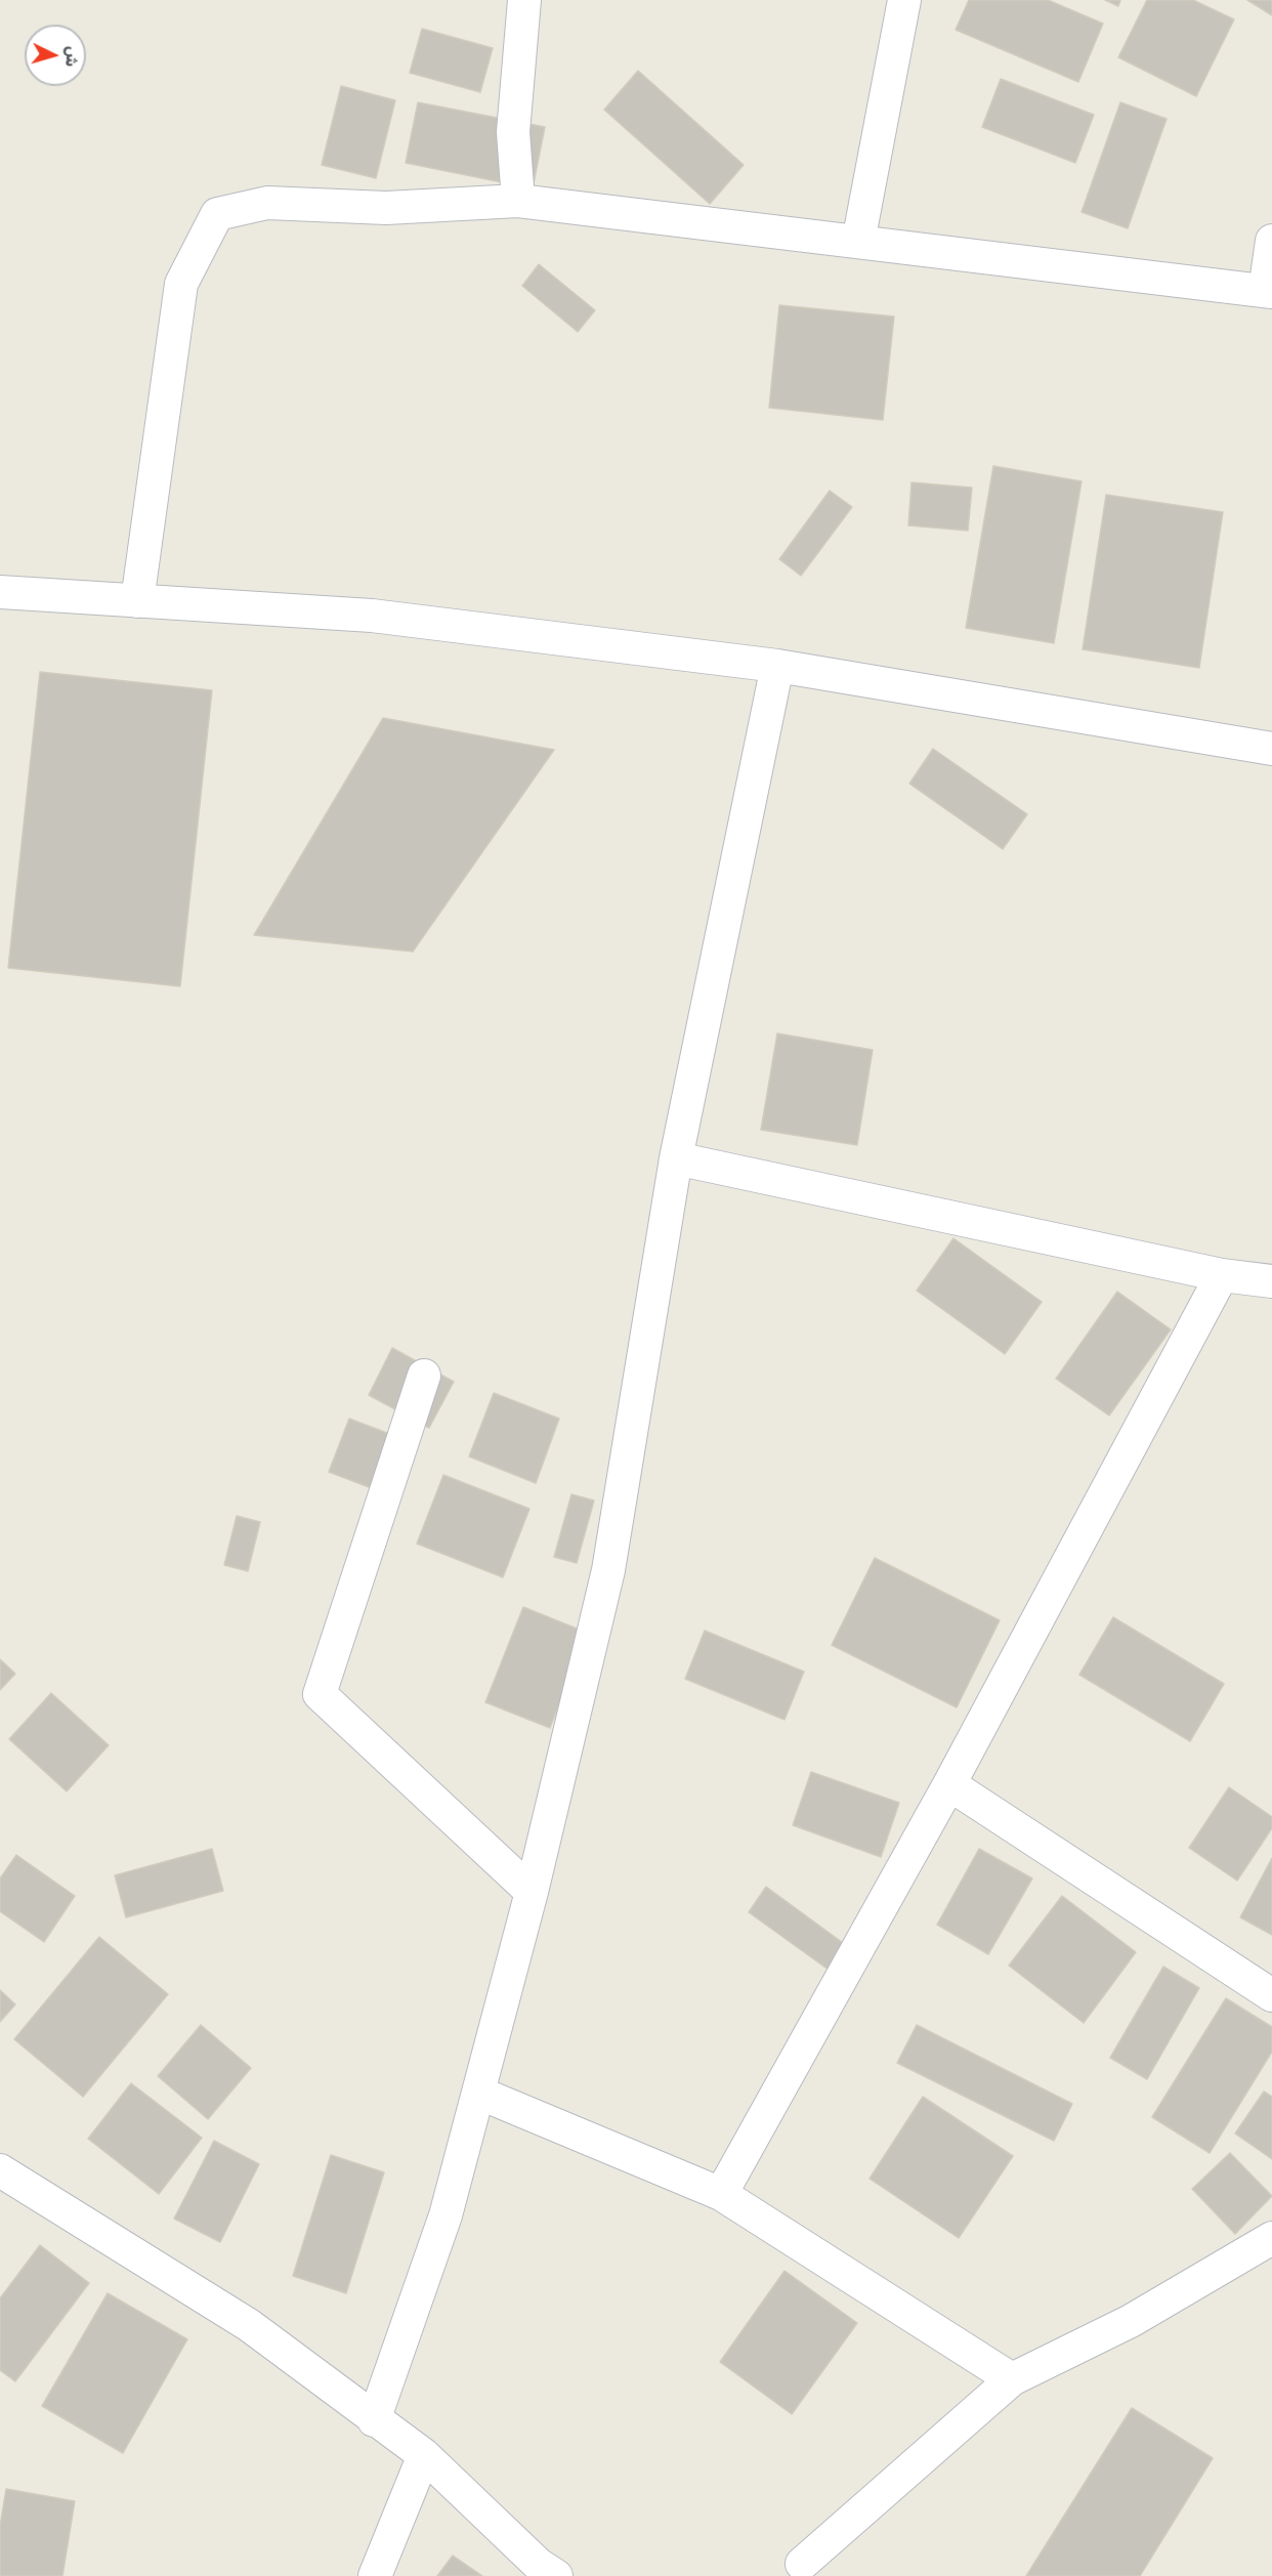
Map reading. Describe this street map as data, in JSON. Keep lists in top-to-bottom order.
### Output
{
  "north": "right"
}
